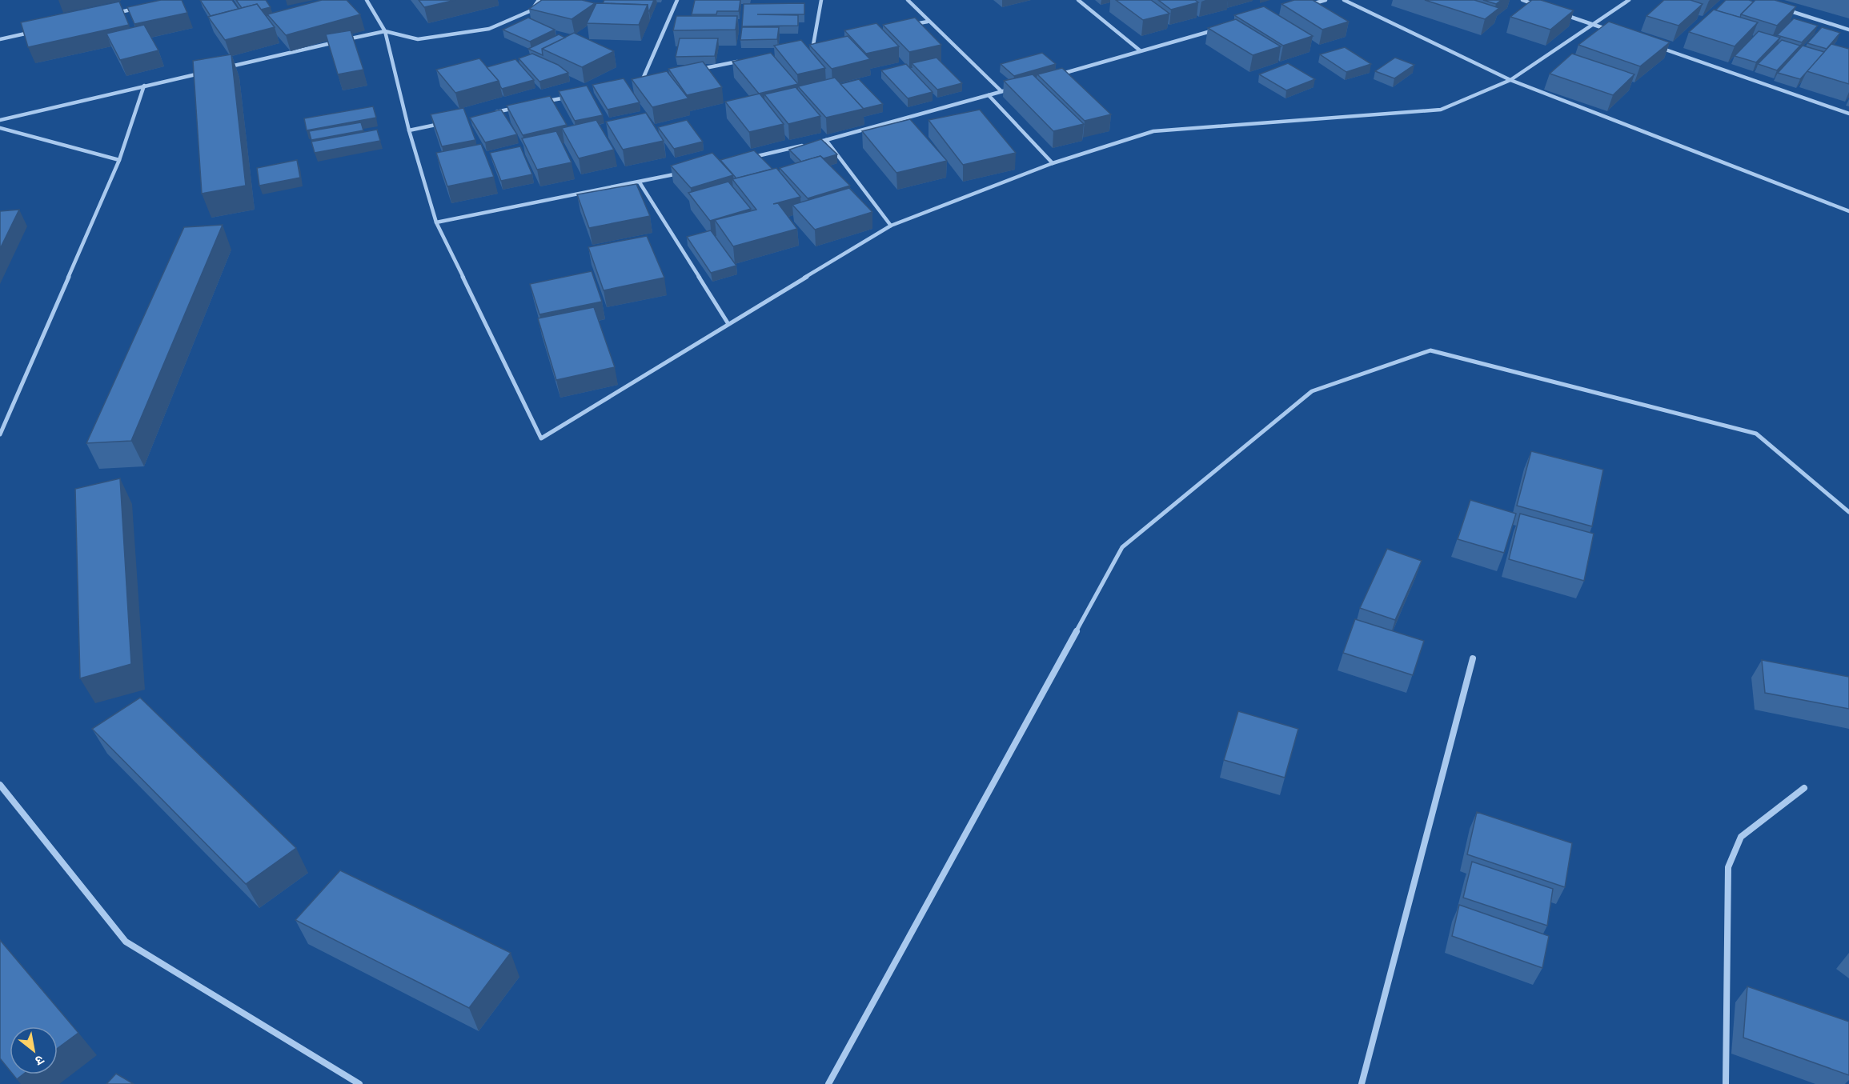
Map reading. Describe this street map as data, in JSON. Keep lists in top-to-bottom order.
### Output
{
  "north": "bottom right"
}
